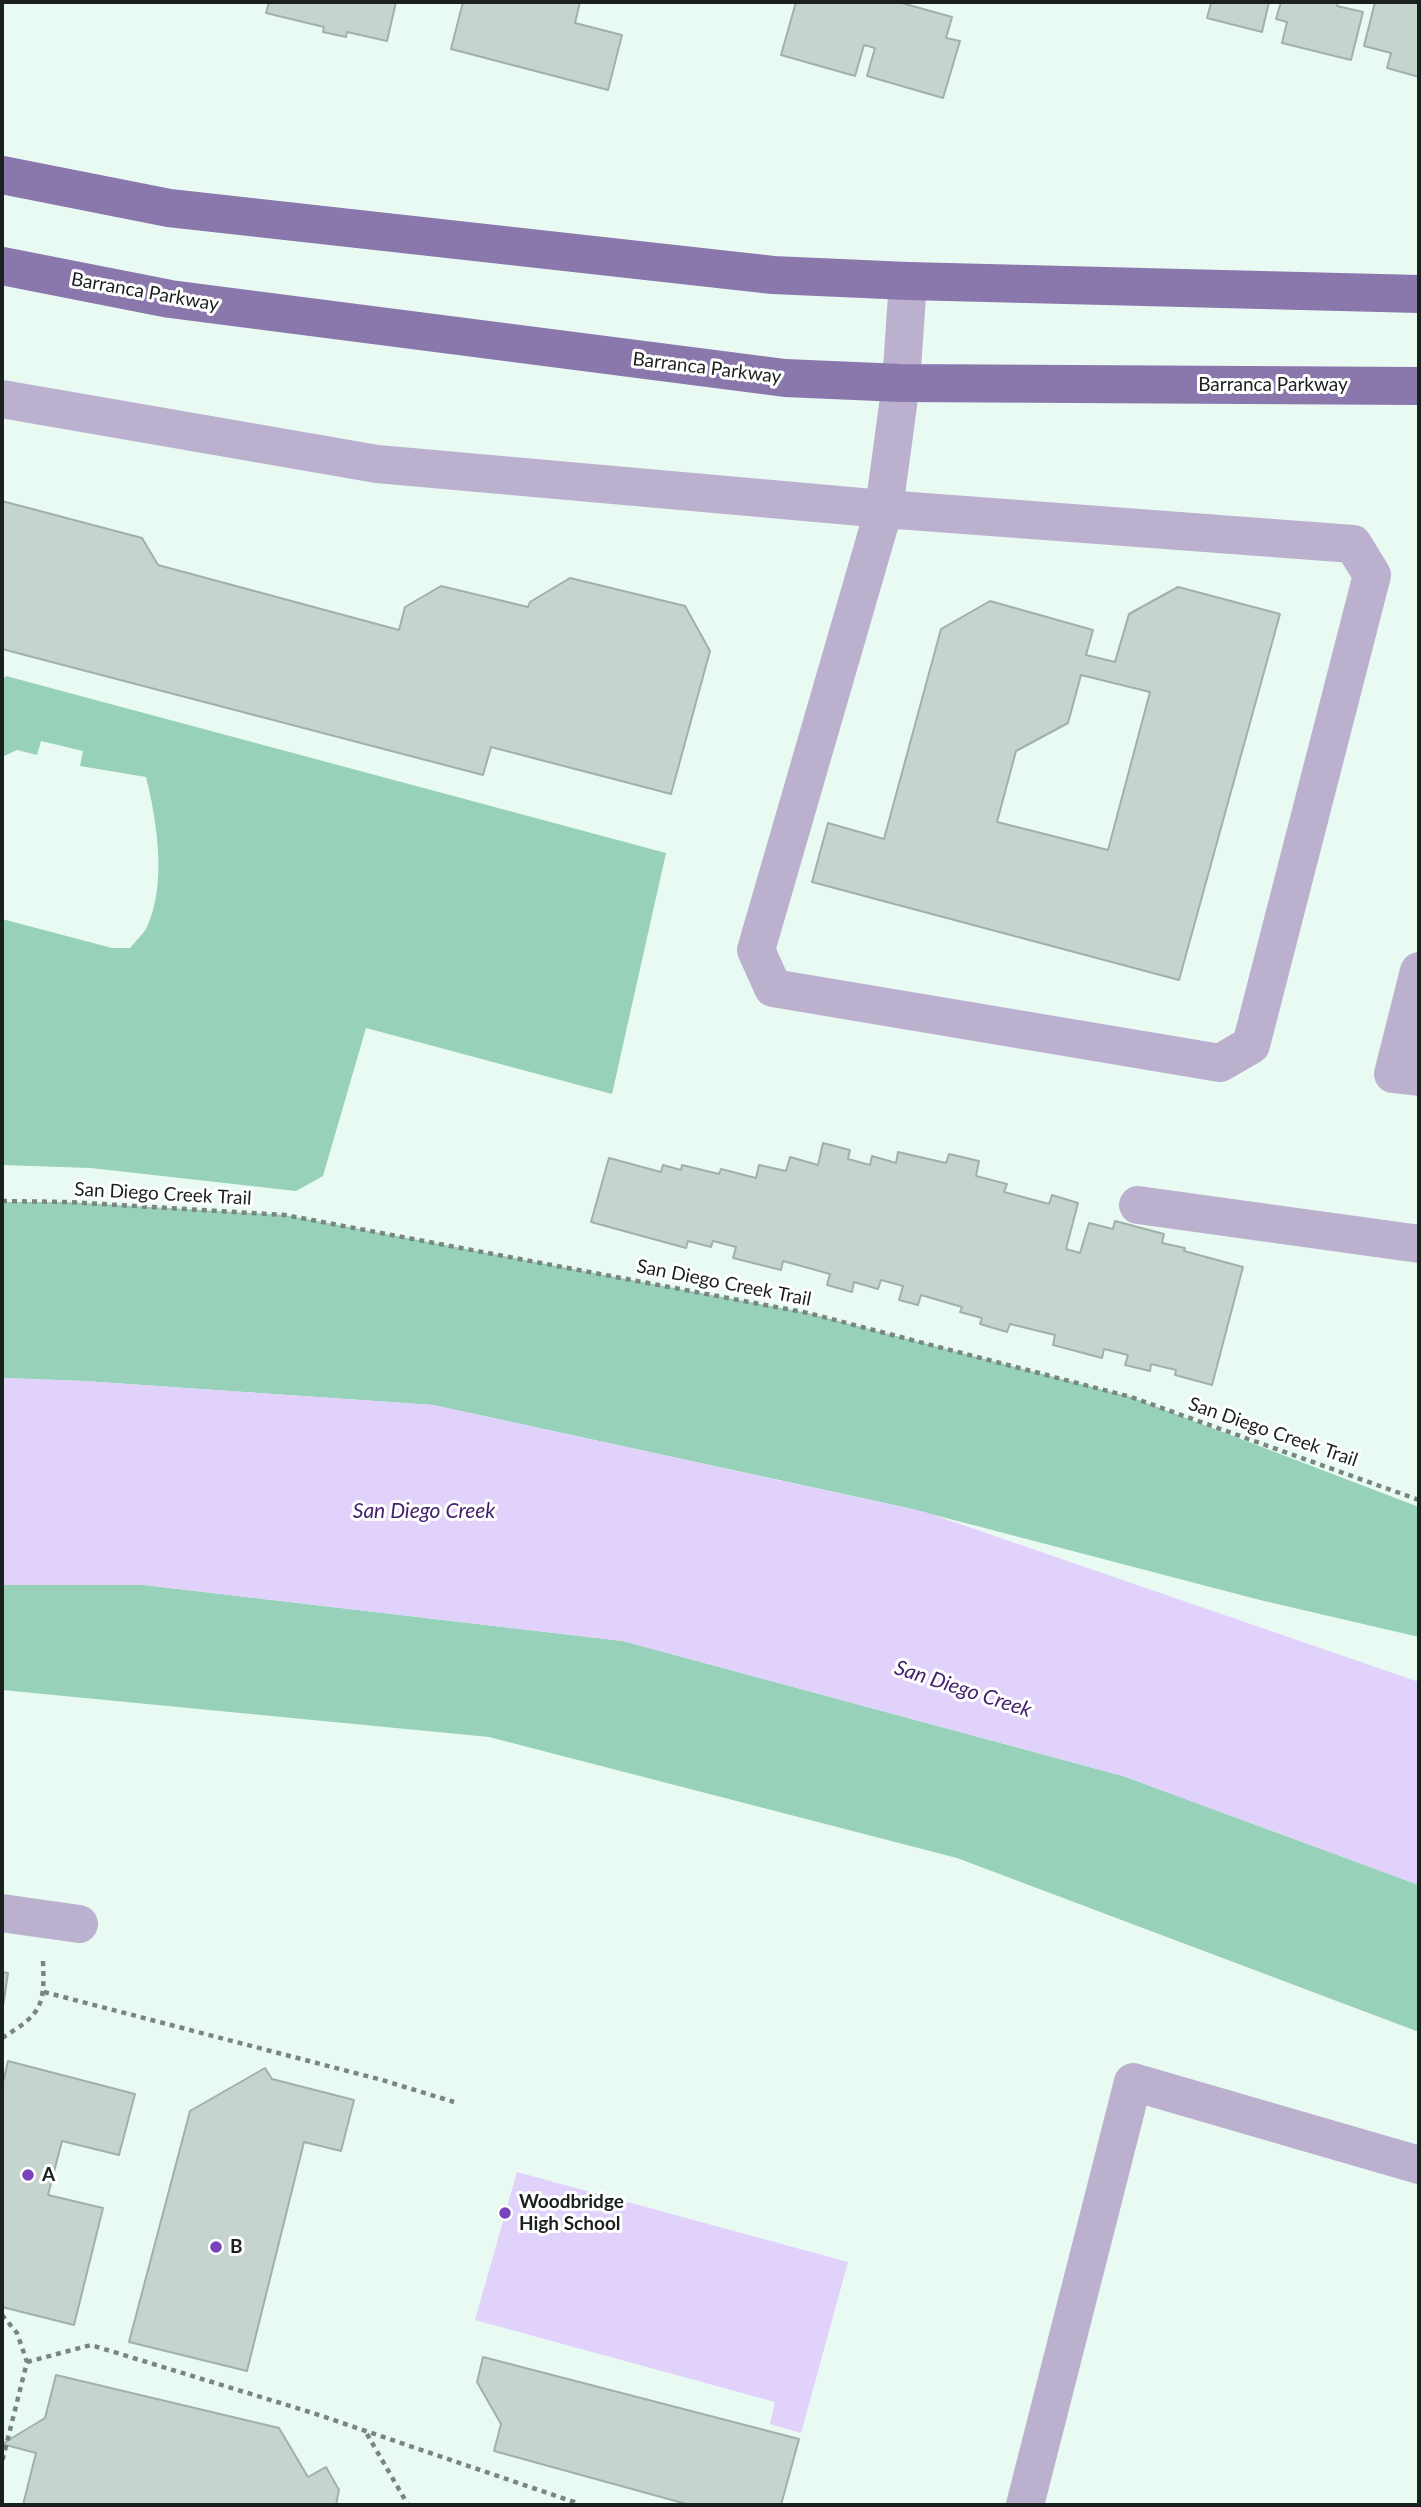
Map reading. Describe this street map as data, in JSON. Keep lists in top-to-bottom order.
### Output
{
  "streets": {
    "main road": ["Barranca Parkway"],
    "path": ["San Diego Creek Trail"]
  },
  "water": ["San Diego Creek"],
  "places": ["A", "Woodbridge High School", "B"]
}
